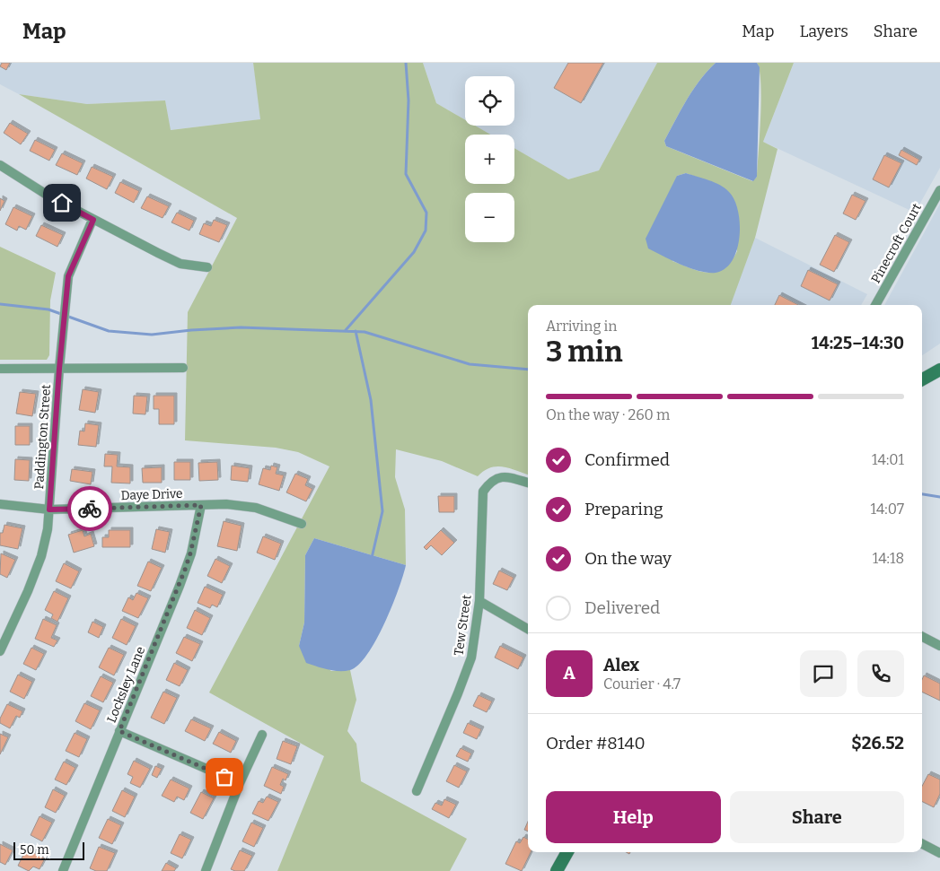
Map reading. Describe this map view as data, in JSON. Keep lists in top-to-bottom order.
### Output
{
  "streets": {
    "street": [
      "Pinecroft Court",
      "Paddington Street",
      "Daye Drive",
      "Tew Street",
      "Locksley Lane"
    ]
  },
  "crossings": [
    ["Paddington Street", "Daye Drive"],
    ["Daye Drive", "Locksley Lane"]
  ],
  "scale_bar": "50 m",
  "page": {
    "header": "Map",
    "nav": ["Map", "Layers", "Share"],
    "map_buttons": ["+", "−"],
    "heading": ["3 min", "Arriving in", "14:25–14:30"],
    "panel": [
      "Alex",
      "Courier · 4.7",
      "Order #8140",
      "$26.52"
    ],
    "bar": "On the way · 260 m",
    "list": [
      ["Confirmed", "14:01"],
      ["Preparing", "14:07"],
      ["On the way", "14:18"],
      "Delivered"
    ],
    "round": "A",
    "buttons": ["Help", "Share"],
    "scale": "50 m"
  }
}
